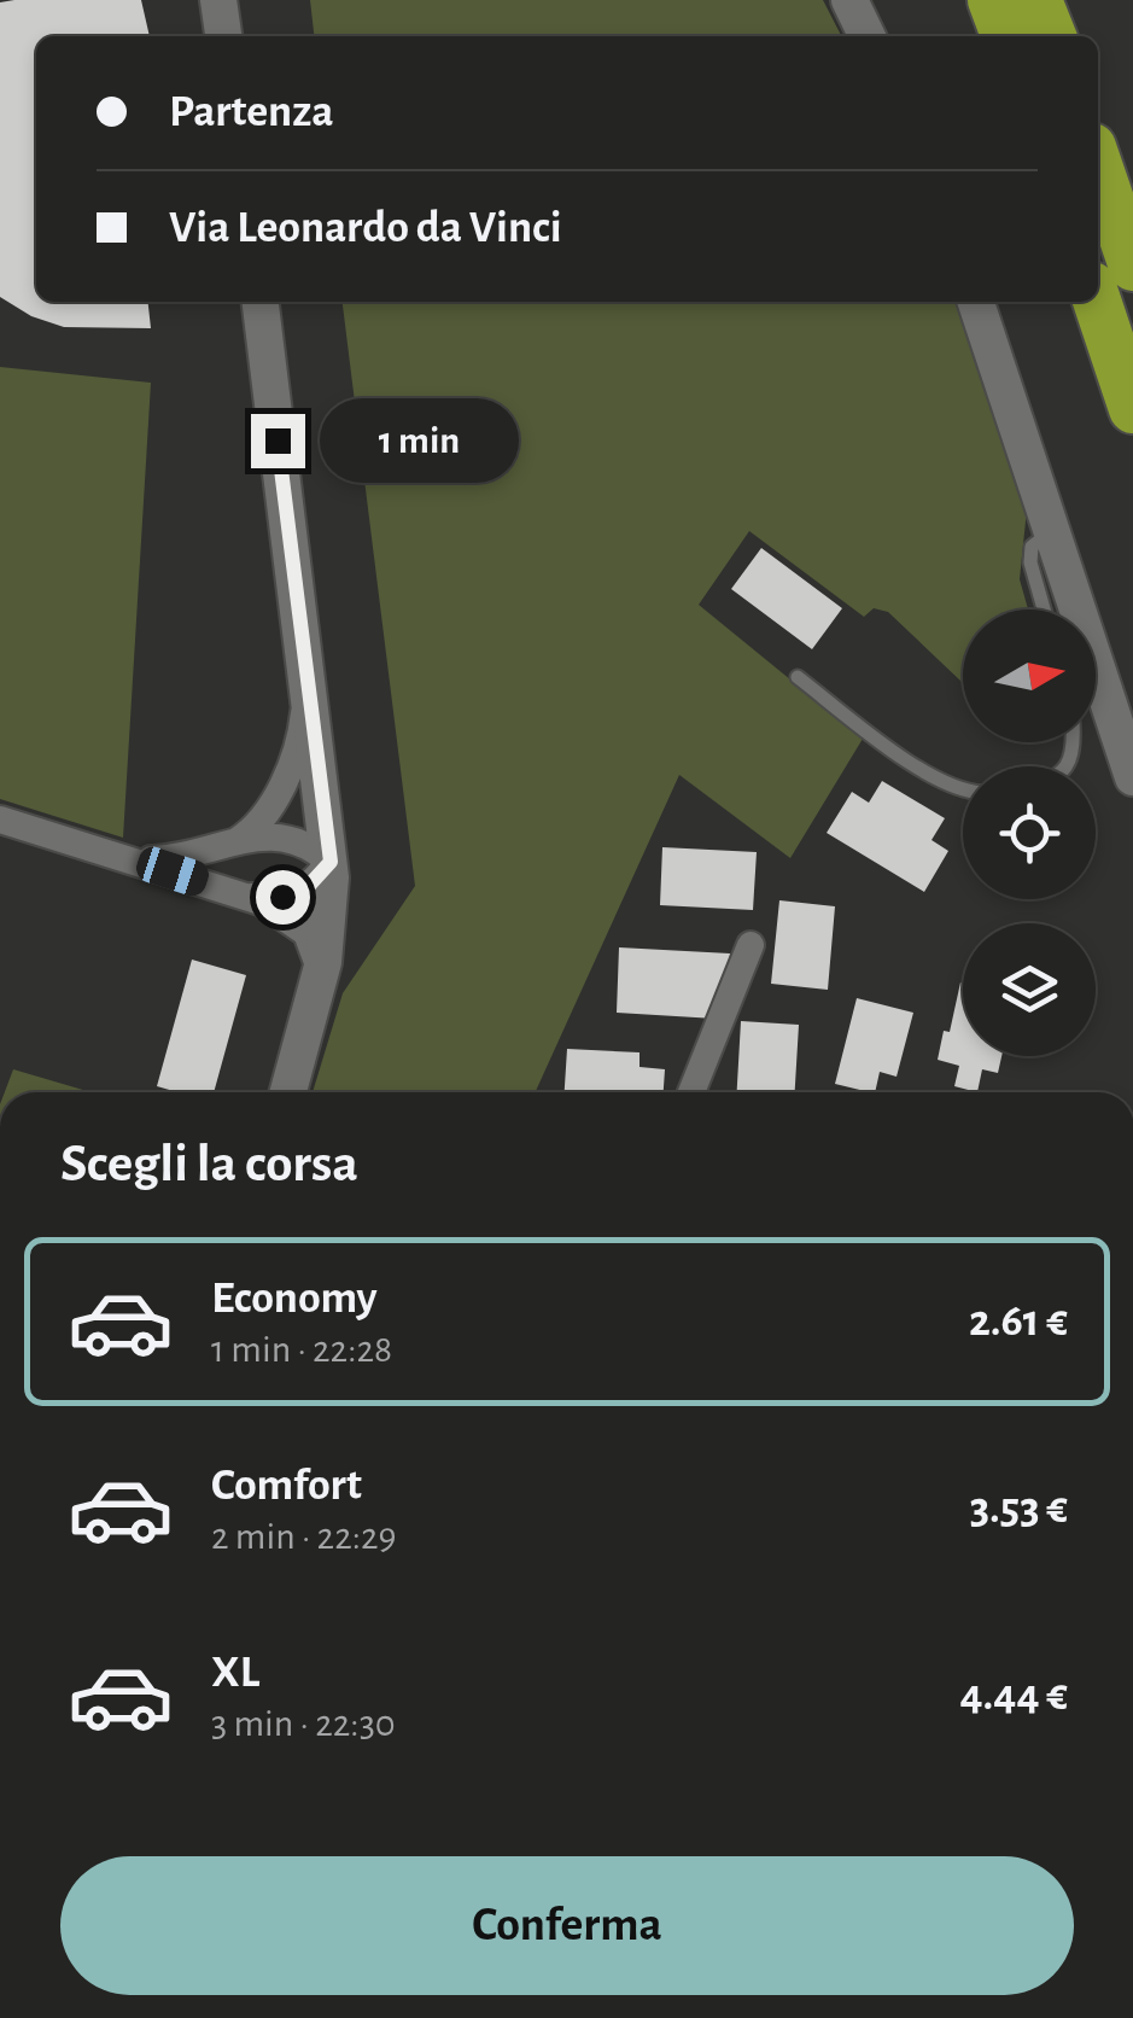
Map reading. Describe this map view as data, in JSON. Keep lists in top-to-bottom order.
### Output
{
  "north": "right",
  "page": {
    "banner": ["Partenza", "Via Leonardo da Vinci"],
    "bubble": "1 min",
    "heading": "Scegli la corsa",
    "list": [
      {
        "name": "Economy",
        "note": "1 min · 22:28",
        "value": "2.61 €"
      },
      {
        "name": "Comfort",
        "note": "2 min · 22:29",
        "value": "3.53 €"
      },
      {
        "name": "XL",
        "note": "3 min · 22:30",
        "value": "4.44 €"
      }
    ],
    "buttons": "Conferma"
  }
}
